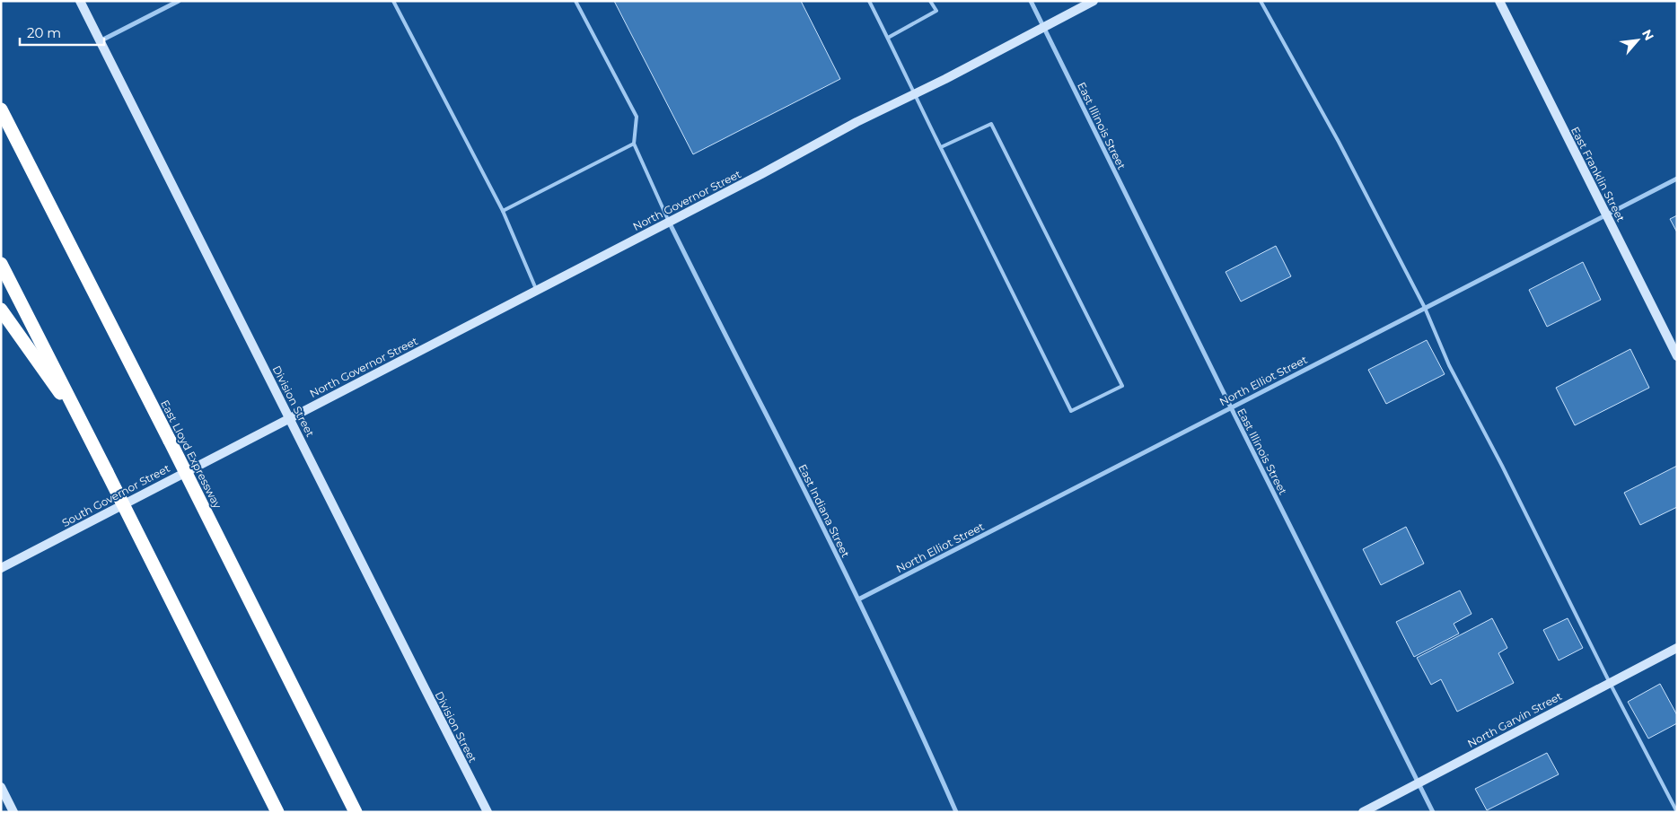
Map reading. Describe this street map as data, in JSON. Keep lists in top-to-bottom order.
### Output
{
  "streets": {
    "highway": ["East Lloyd Expressway"],
    "main road": [
      "East Franklin Street",
      "North Governor Street",
      "Division Street",
      "South Governor Street",
      "North Garvin Street"
    ],
    "street": ["East Illinois Street", "North Elliot Street", "East Indiana Street"]
  },
  "crossings": [
    ["East Illinois Street", "North Governor Street"],
    ["East Illinois Street", "North Elliot Street"],
    ["East Illinois Street", "North Garvin Street"],
    ["East Franklin Street", "North Elliot Street"],
    ["North Governor Street", "Division Street"],
    ["North Governor Street", "South Governor Street"],
    ["North Governor Street", "East Indiana Street"],
    ["North Elliot Street", "East Indiana Street"],
    ["Division Street", "South Governor Street"]
  ],
  "scale_bar": "20 m",
  "north": "top right"
}
